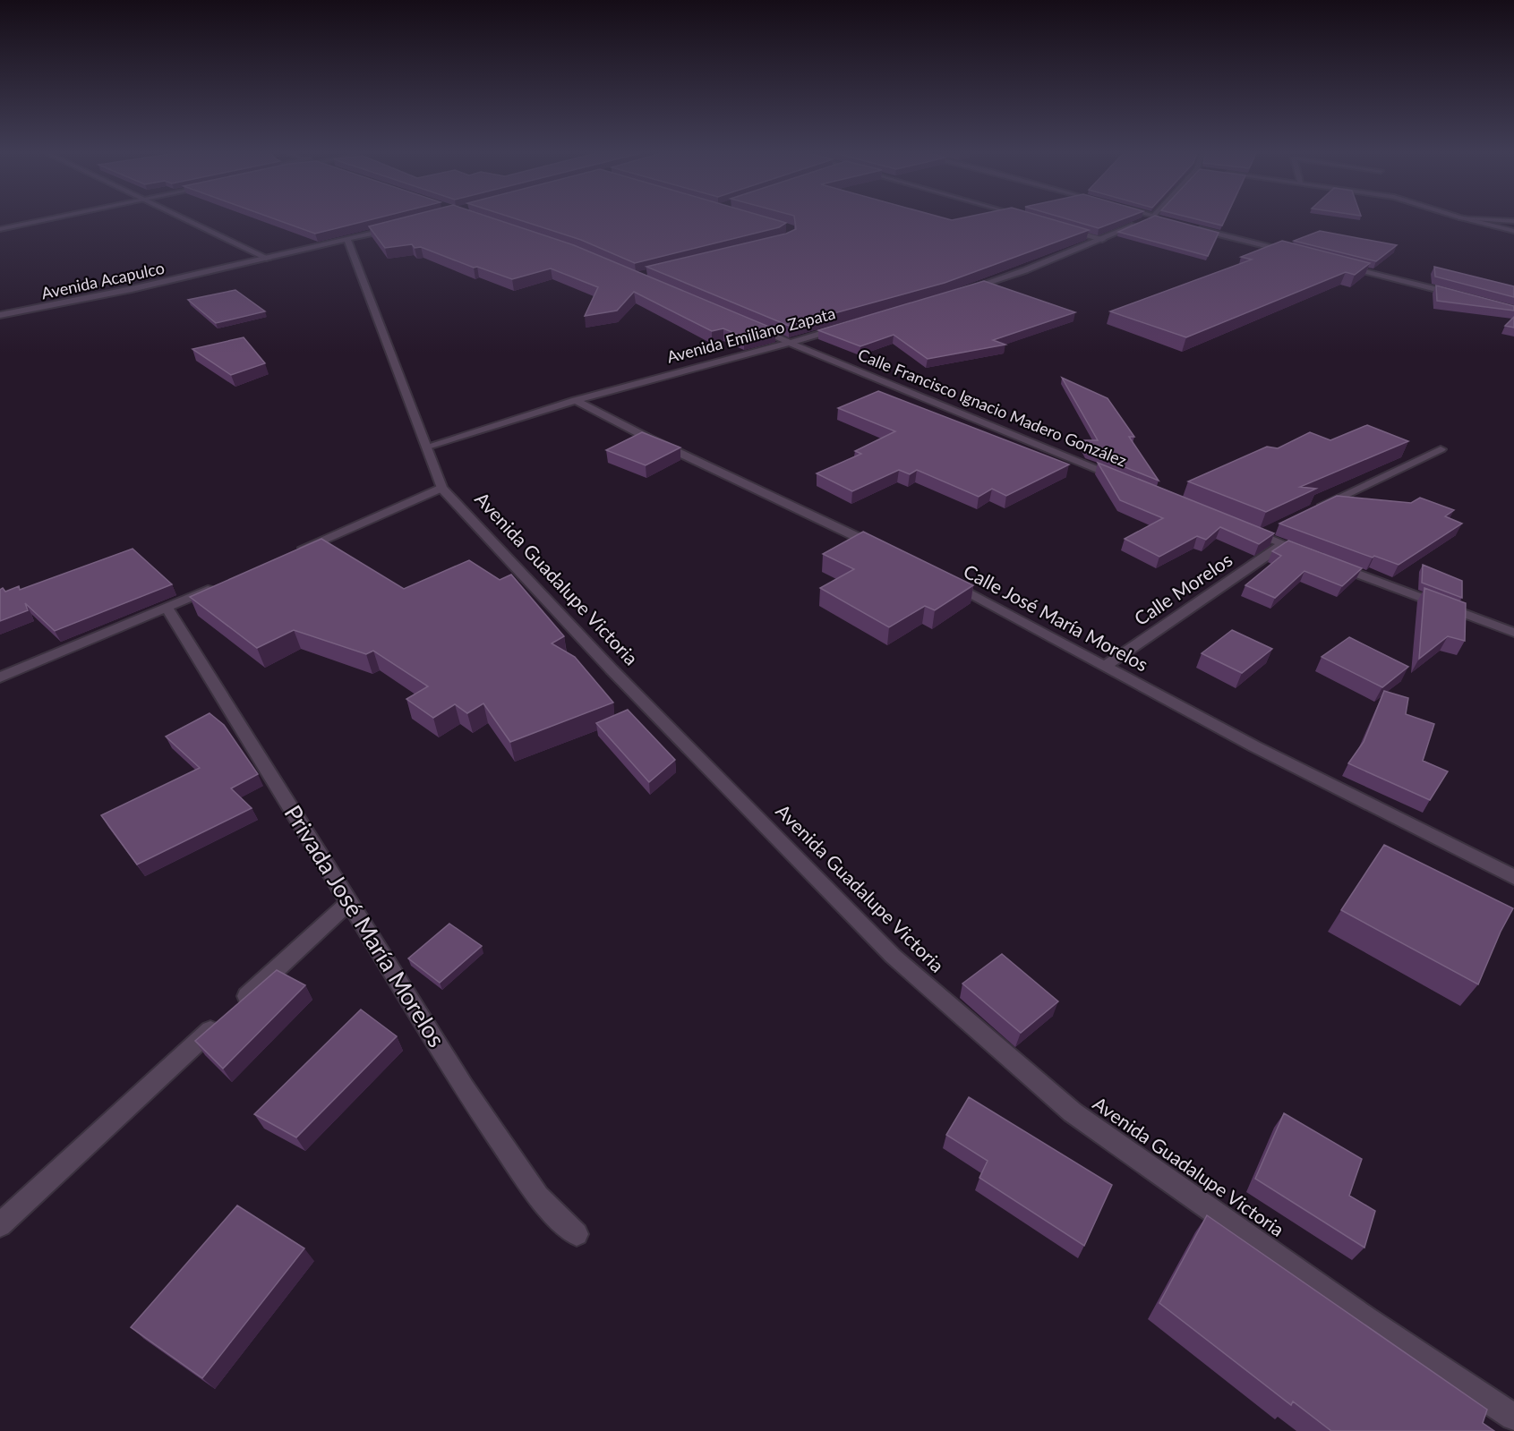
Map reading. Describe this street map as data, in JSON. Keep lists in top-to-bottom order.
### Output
{
  "streets": {
    "street": [
      "Avenida Acapulco",
      "Avenida Emiliano Zapata",
      "Calle Francisco Ignacio Madero González",
      "Avenida Guadalupe Victoria",
      "Calle Morelos",
      "Calle José María Morelos",
      "Privada José María Morelos"
    ]
  },
  "crossings": [
    ["Avenida Acapulco", "Avenida Guadalupe Victoria"],
    ["Avenida Emiliano Zapata", "Calle Francisco Ignacio Madero González"],
    ["Avenida Emiliano Zapata", "Avenida Guadalupe Victoria"],
    ["Calle Morelos", "Calle José María Morelos"]
  ]
}
